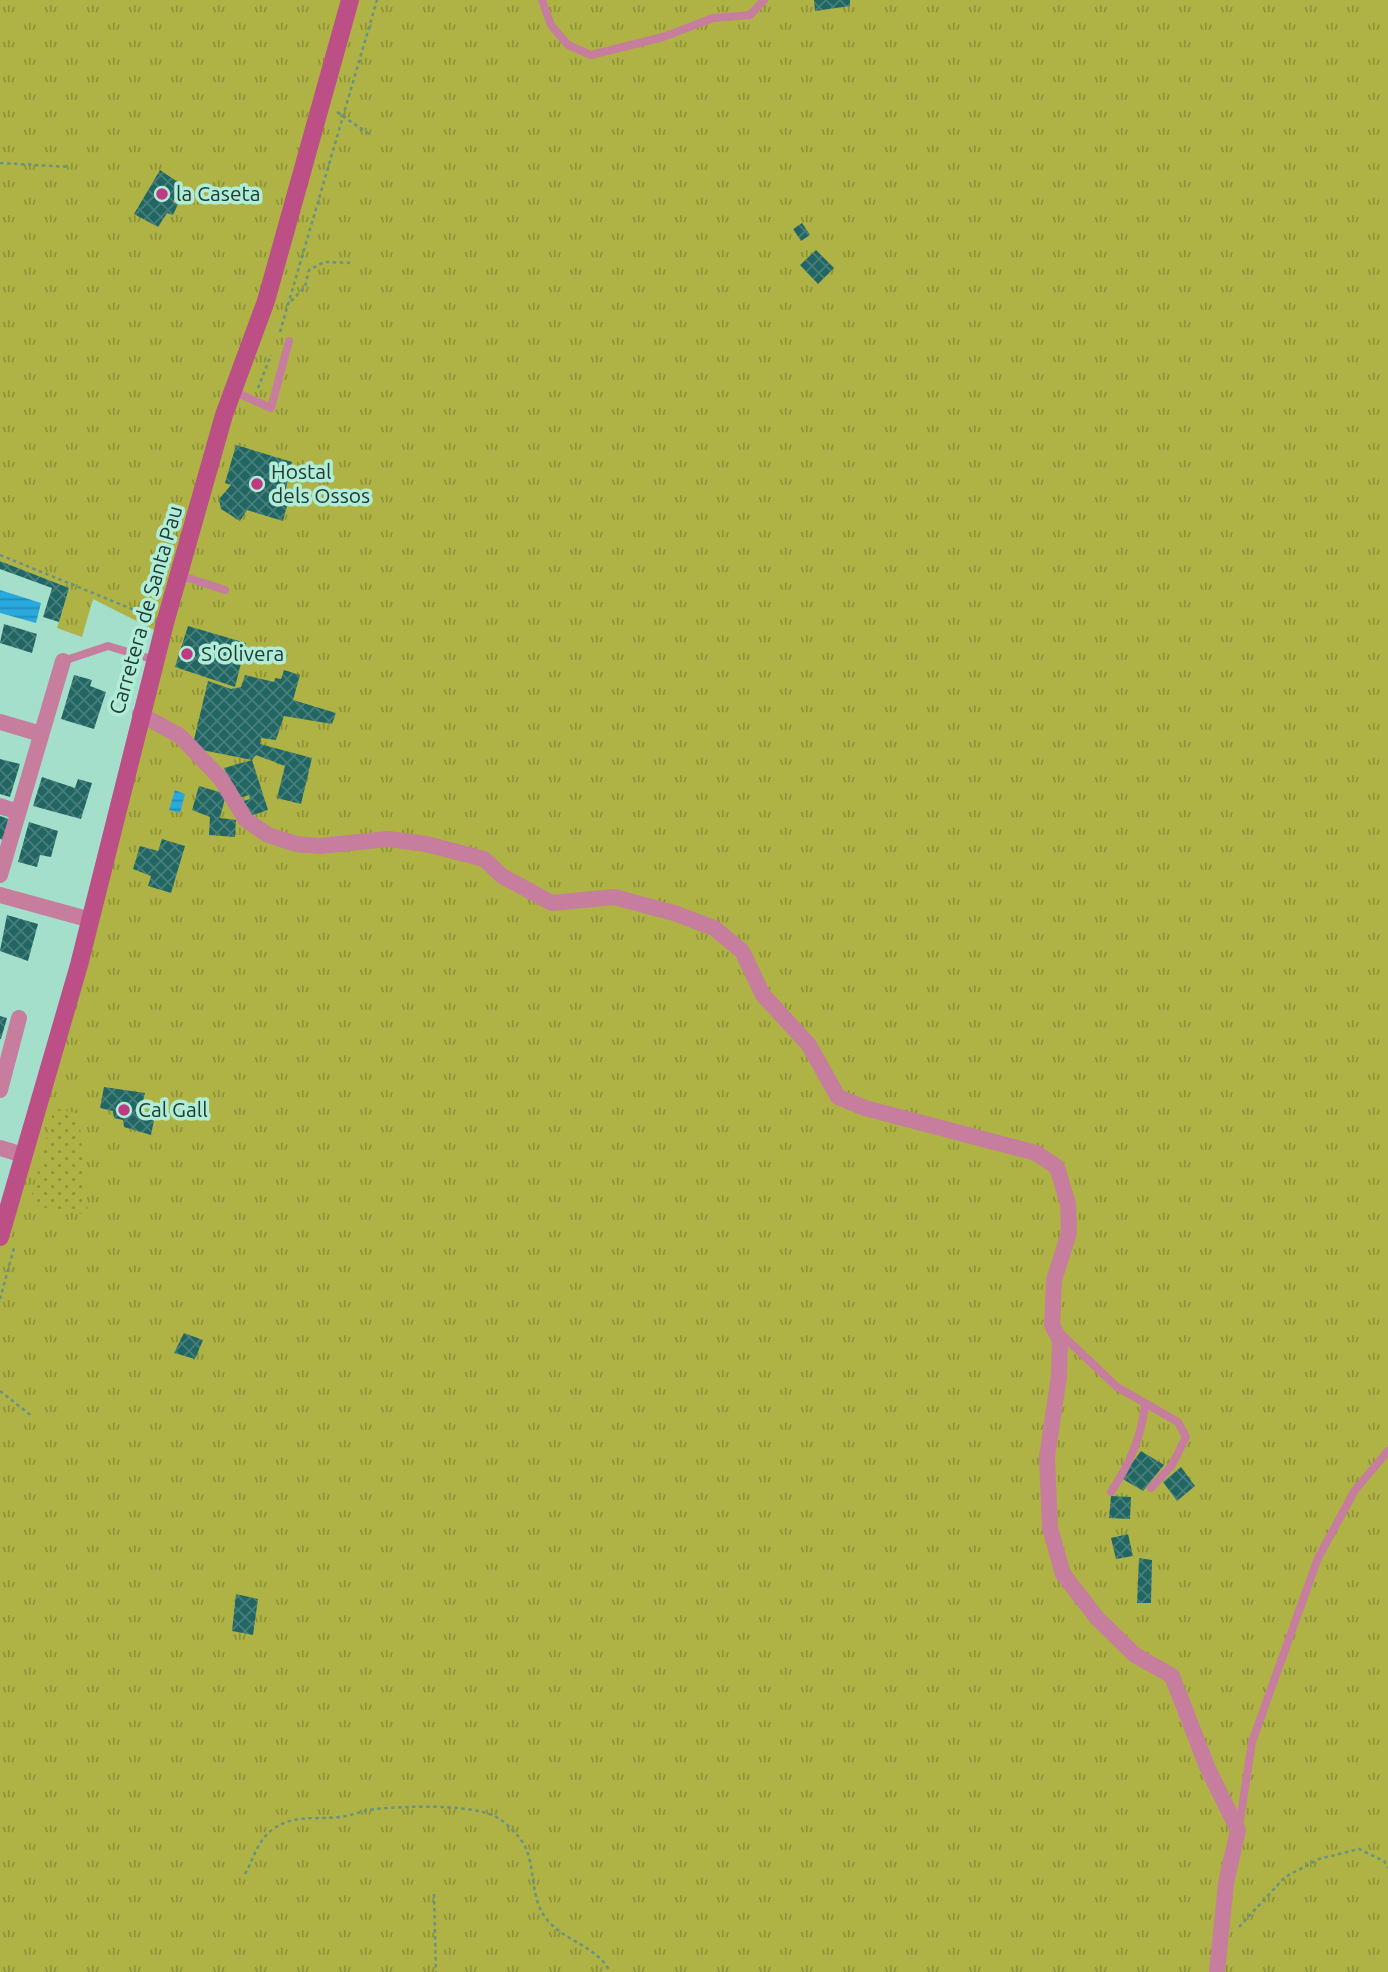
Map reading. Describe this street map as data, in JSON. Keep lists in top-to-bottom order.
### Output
{
  "streets": {
    "main road": ["Carretera de Santa Pau"]
  },
  "places": [
    "la Caseta",
    "Hostal dels Ossos",
    "S'Olivera",
    "Cal Gall"
  ]
}
